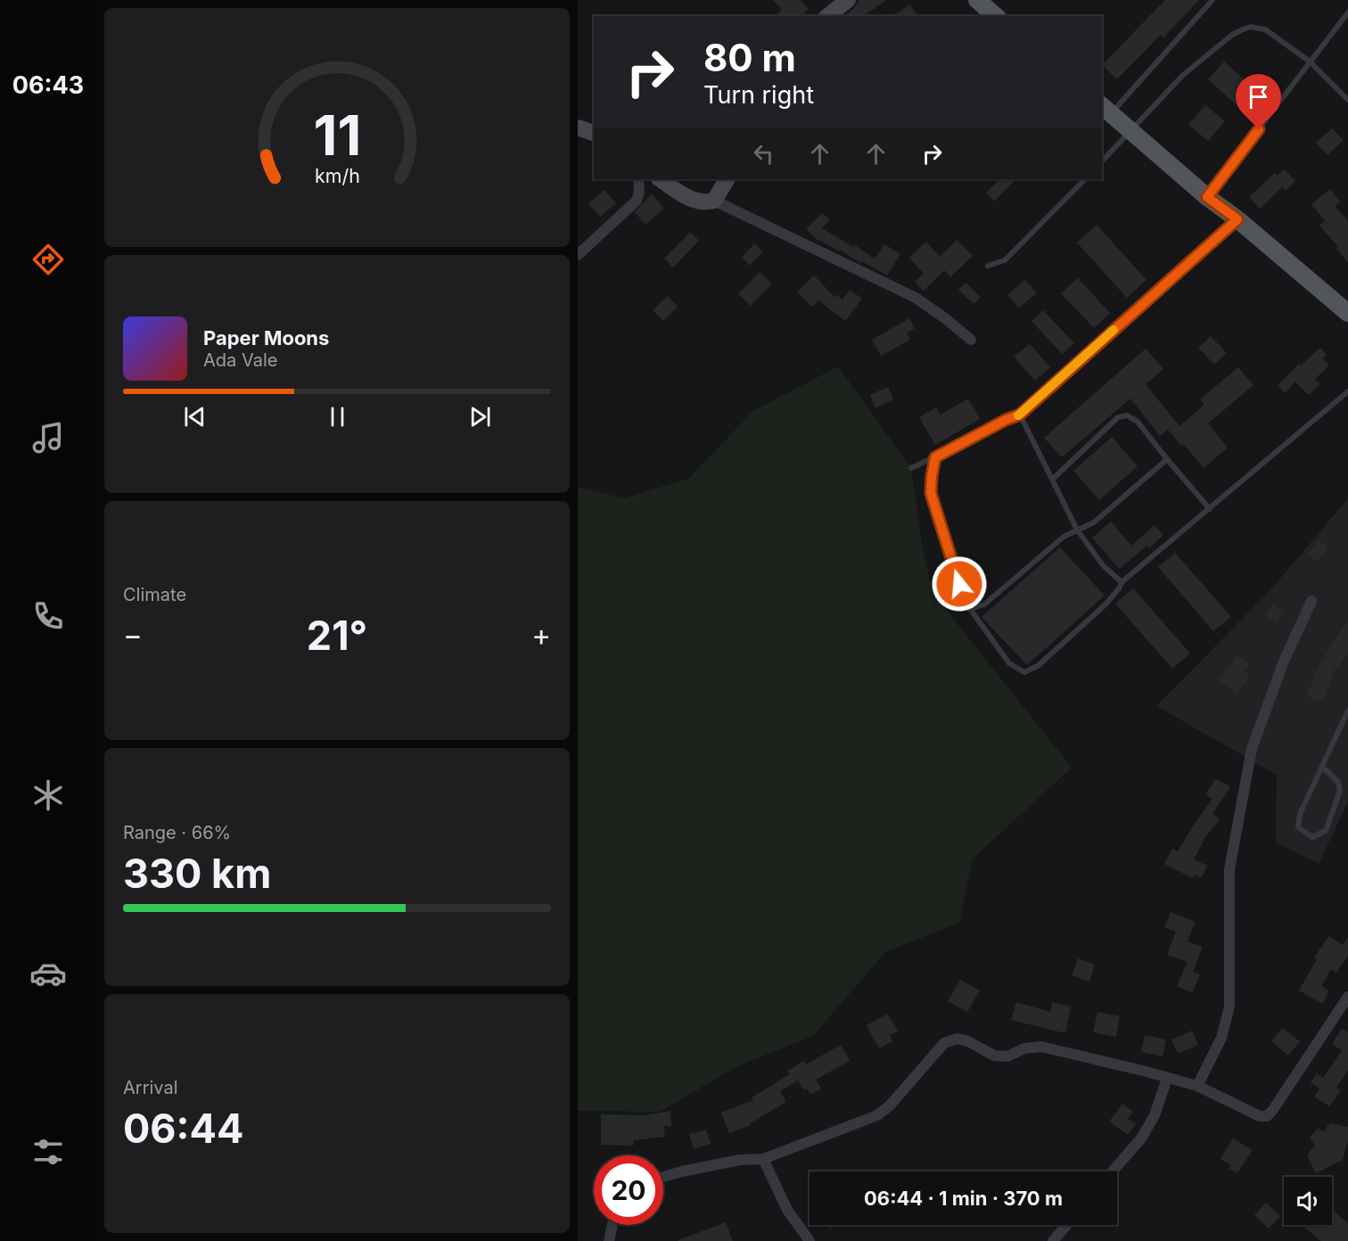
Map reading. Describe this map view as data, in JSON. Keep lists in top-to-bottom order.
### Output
{
  "page": {
    "tabs": "06:43",
    "turn": ["80 m", "Turn right"],
    "song": ["Paper Moons", "Ada Vale"],
    "tile": [
      "Climate",
      ["Range · 66%", "330 km"],
      ["Arrival", "06:44"]
    ],
    "heat": ["−", "21°", "+"],
    "limit": "20",
    "trip": "06:44 · 1 min · 370 m",
    "gauge": ["11", "km/h"]
  }
}
